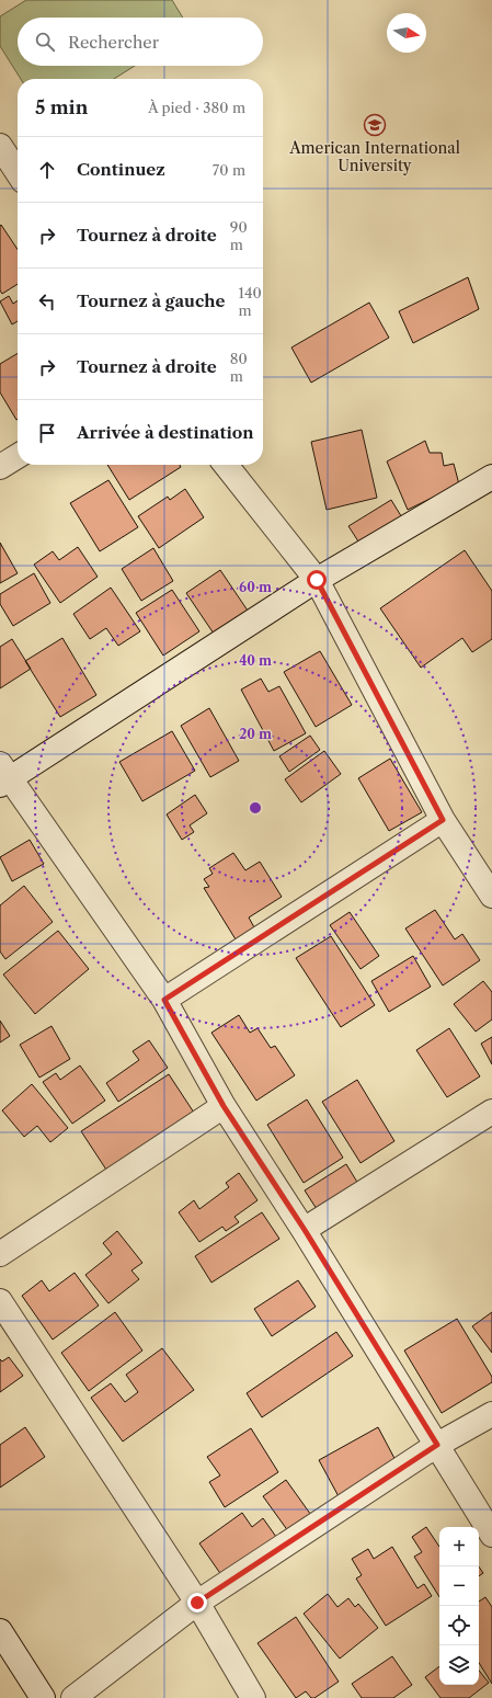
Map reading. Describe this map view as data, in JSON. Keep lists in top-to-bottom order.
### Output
{
  "places": {
    "school or university": ["American International University"]
  },
  "north": "right",
  "page": {
    "search": "Rechercher",
    "heading": ["5 min", "À pied · 380 m"],
    "list": [
      ["Continuez", "70 m"],
      ["Tournez à droite", "90 m"],
      ["Tournez à gauche", "140 m"],
      ["Tournez à droite", "80 m"],
      "Arrivée à destination"
    ],
    "map_buttons": ["+", "−"]
  },
  "rings": ["60 m", "40 m", "20 m"]
}
